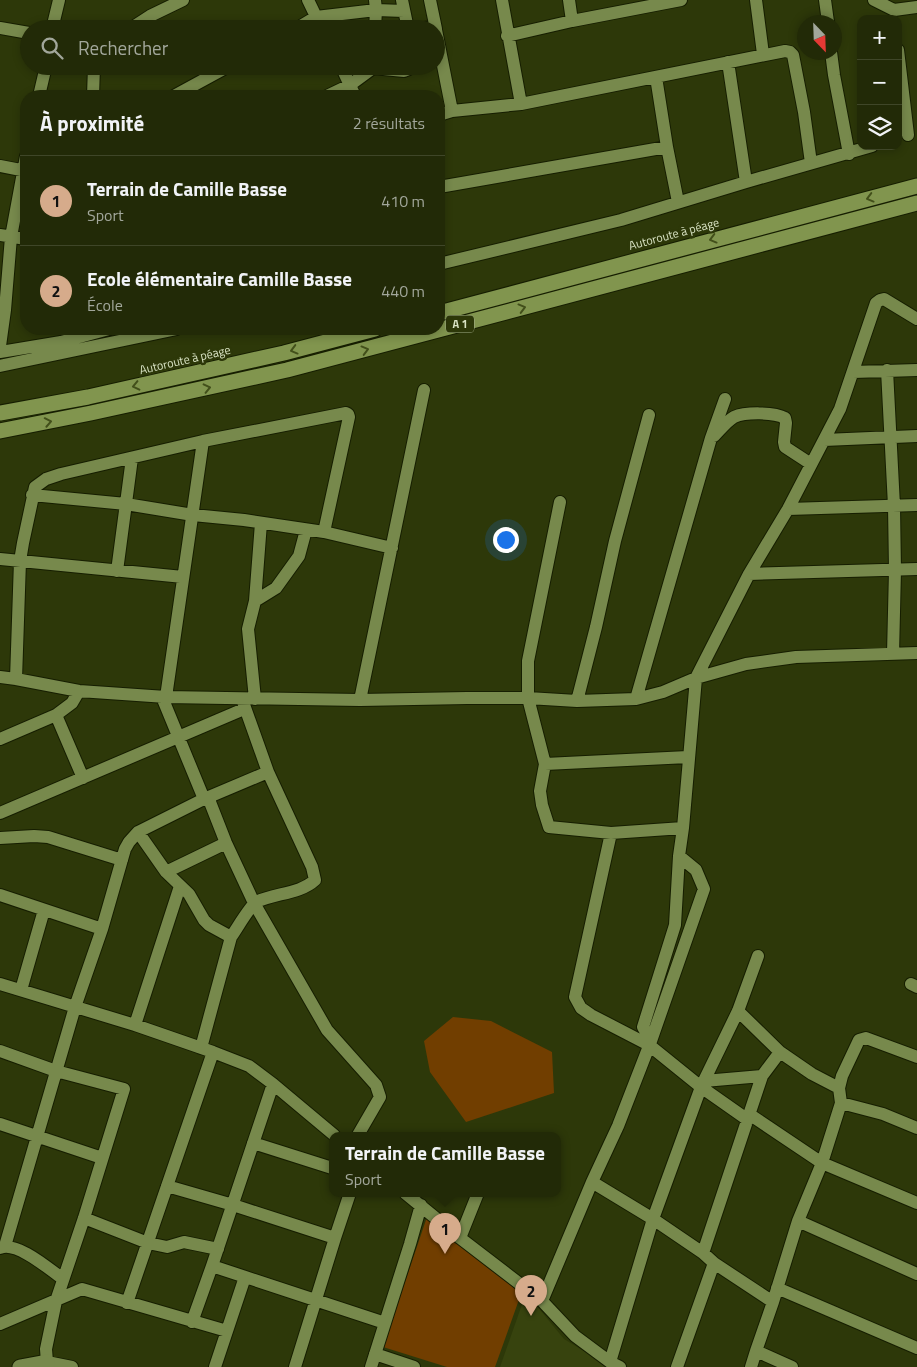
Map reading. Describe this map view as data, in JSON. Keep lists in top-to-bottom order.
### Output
{
  "streets": {
    "highway": ["Autoroute à péage", "A 1"]
  },
  "north": "bottom right",
  "page": {
    "map_buttons": ["+", "−"],
    "search": "Rechercher",
    "heading": ["À proximité", "2 résultats"],
    "list": [
      {
        "mark": "1",
        "name": "Terrain de Camille Basse",
        "note": "Sport",
        "value": "410 m"
      },
      {
        "mark": "2",
        "name": "Ecole élémentaire Camille Basse",
        "note": "École",
        "value": "440 m"
      }
    ],
    "popup": ["Terrain de Camille Basse", "Sport"],
    "pins": ["1", "2"]
  }
}
